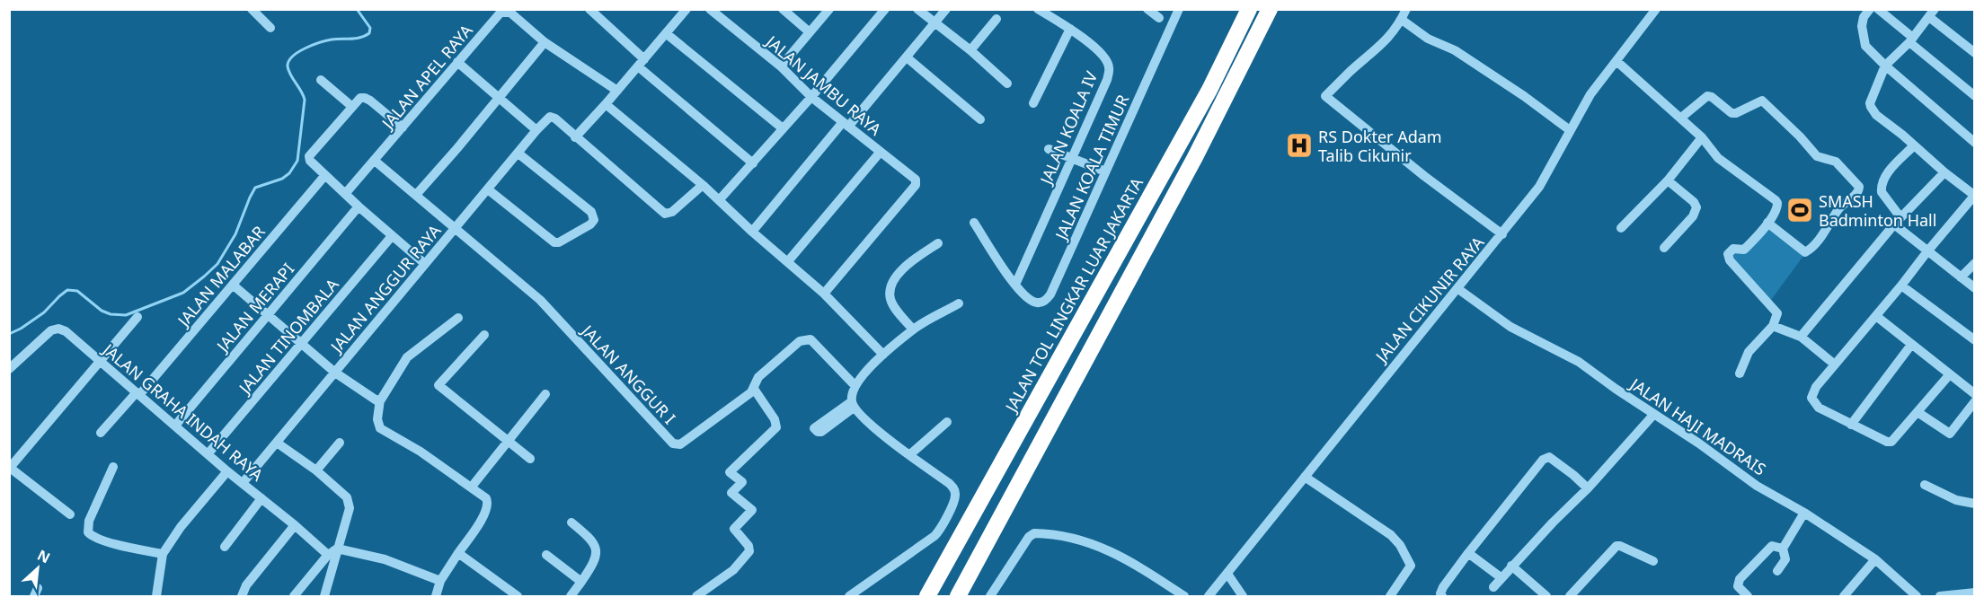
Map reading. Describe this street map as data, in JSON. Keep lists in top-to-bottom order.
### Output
{
  "streets": {
    "highway": ["JALAN TOL LINGKAR LUAR JAKARTA"],
    "street": [
      "JALAN APEL RAYA",
      "JALAN JAMBU RAYA",
      "JALAN KOALA IV",
      "JALAN KOALA TIMUR",
      "JALAN MALABAR",
      "JALAN ANGGUR RAYA",
      "JALAN CIKUNIR RAYA",
      "JALAN MERAPI",
      "JALAN TINOMBALA",
      "JALAN ANGGUR I",
      "JALAN GRAHA INDAH RAYA",
      "JALAN HAJI MADRAIS"
    ]
  },
  "crossings": [
    ["JALAN APEL RAYA", "JALAN ANGGUR I"],
    ["JALAN KOALA IV", "JALAN KOALA TIMUR"],
    ["JALAN MALABAR", "JALAN GRAHA INDAH RAYA"],
    ["JALAN ANGGUR RAYA", "JALAN ANGGUR I"],
    ["JALAN ANGGUR RAYA", "JALAN GRAHA INDAH RAYA"],
    ["JALAN CIKUNIR RAYA", "JALAN HAJI MADRAIS"],
    ["JALAN MERAPI", "JALAN GRAHA INDAH RAYA"],
    ["JALAN TINOMBALA", "JALAN GRAHA INDAH RAYA"]
  ],
  "places": {
    "hospital": ["RS Dokter Adam Talib Cikunir"],
    "sports": ["SMASH Badminton Hall"]
  },
  "north": "top right"
}
